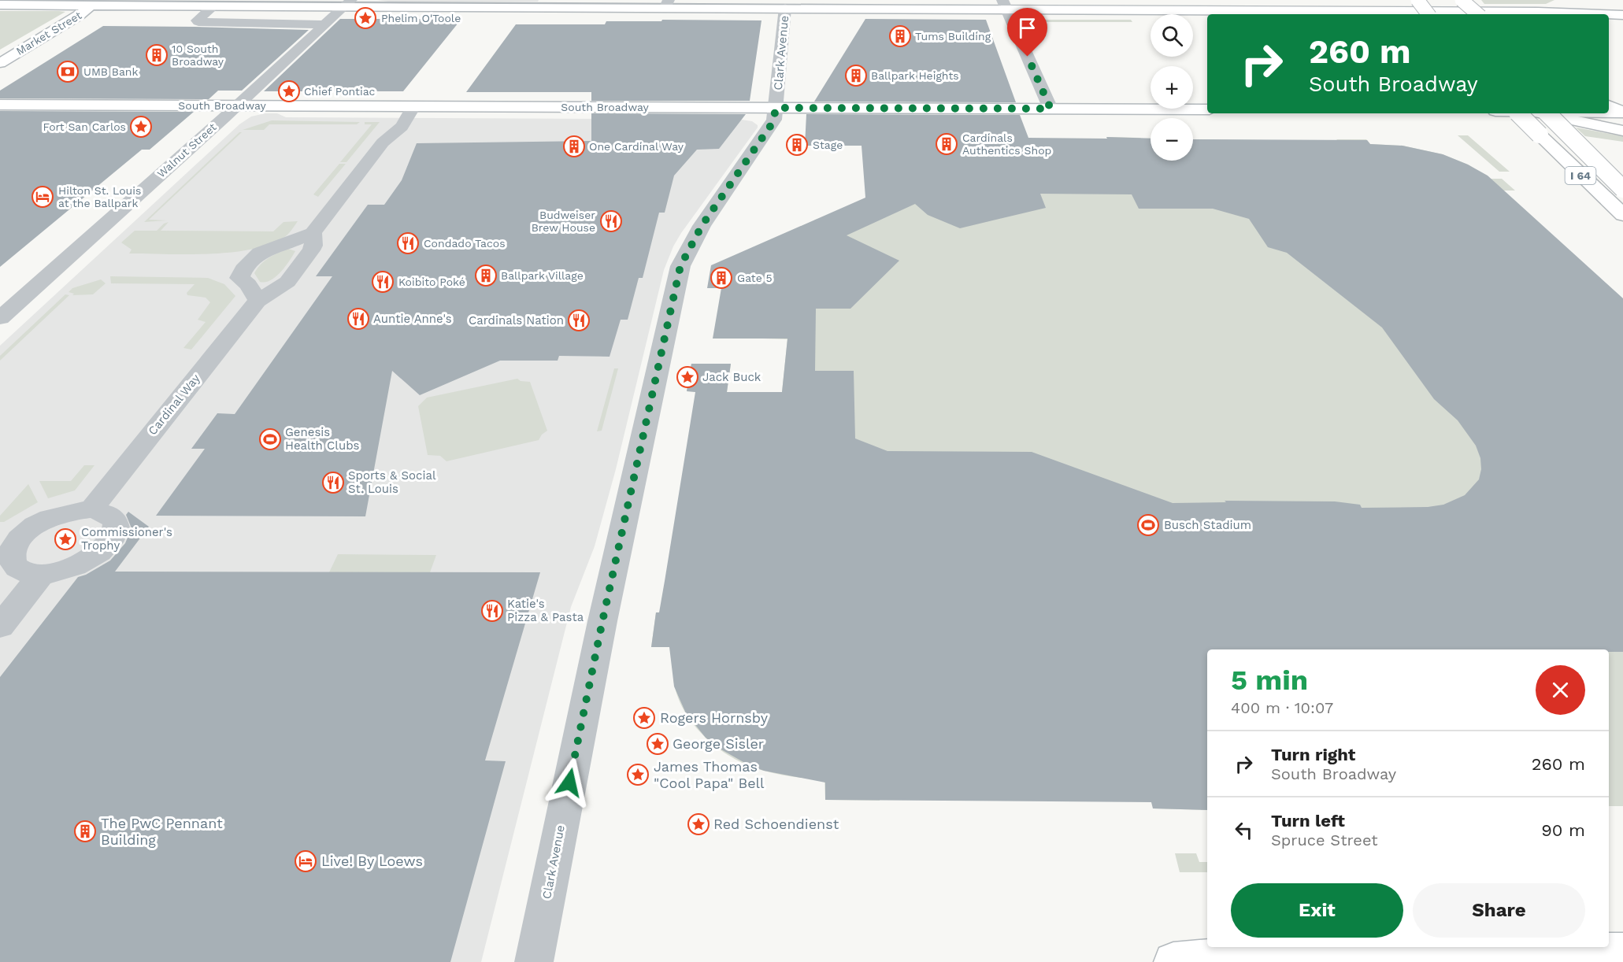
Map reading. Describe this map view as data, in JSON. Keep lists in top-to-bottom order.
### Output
{
  "streets": {
    "main road": ["Market Street", "South Broadway", "I 64"],
    "street": ["Clark Avenue", "Walnut Street", "Cardinal Way"]
  },
  "crossings": [
    ["Clark Avenue", "South Broadway"],
    ["South Broadway", "Walnut Street"],
    ["South Broadway", "Cardinal Way"]
  ],
  "places": {
    "place": [
      "Phelim O'Toole",
      "Chief Pontiac",
      "Fort San Carlos",
      "Jack Buck",
      "Commissioner's Trophy",
      "Rogers Hornsby",
      "George Sisler",
      "James Thomas \"Cool Papa\" Bell",
      "Red Schoendienst"
    ],
    "building": [
      "Tums Building",
      "10 South Broadway",
      "Ballpark Heights",
      "Cardinals Authentics Shop",
      "Stage",
      "One Cardinal Way",
      "Ballpark Village",
      "Gate 5",
      "The PwC Pennant Building"
    ],
    "bank": ["UMB Bank"],
    "hotel": ["Hilton St. Louis at the Ballpark", "Live! By Loews"],
    "restaurant": [
      "Budweiser Brew House",
      "Condado Tacos",
      "Koibito Poké",
      "Auntie Anne's",
      "Cardinals Nation",
      "Sports & Social St. Louis",
      "Katie's Pizza & Pasta"
    ],
    "sports": ["Genesis Health Clubs", "Busch Stadium"]
  },
  "page": {
    "map_buttons": ["+", "−"],
    "turn": ["260 m", "South Broadway"],
    "heading": ["5 min", "400 m · 10:07"],
    "list": [
      {
        "name": "Turn right",
        "note": "South Broadway",
        "value": "260 m"
      },
      {
        "name": "Turn left",
        "note": "Spruce Street",
        "value": "90 m"
      }
    ],
    "buttons": ["Exit", "Share"]
  }
}
